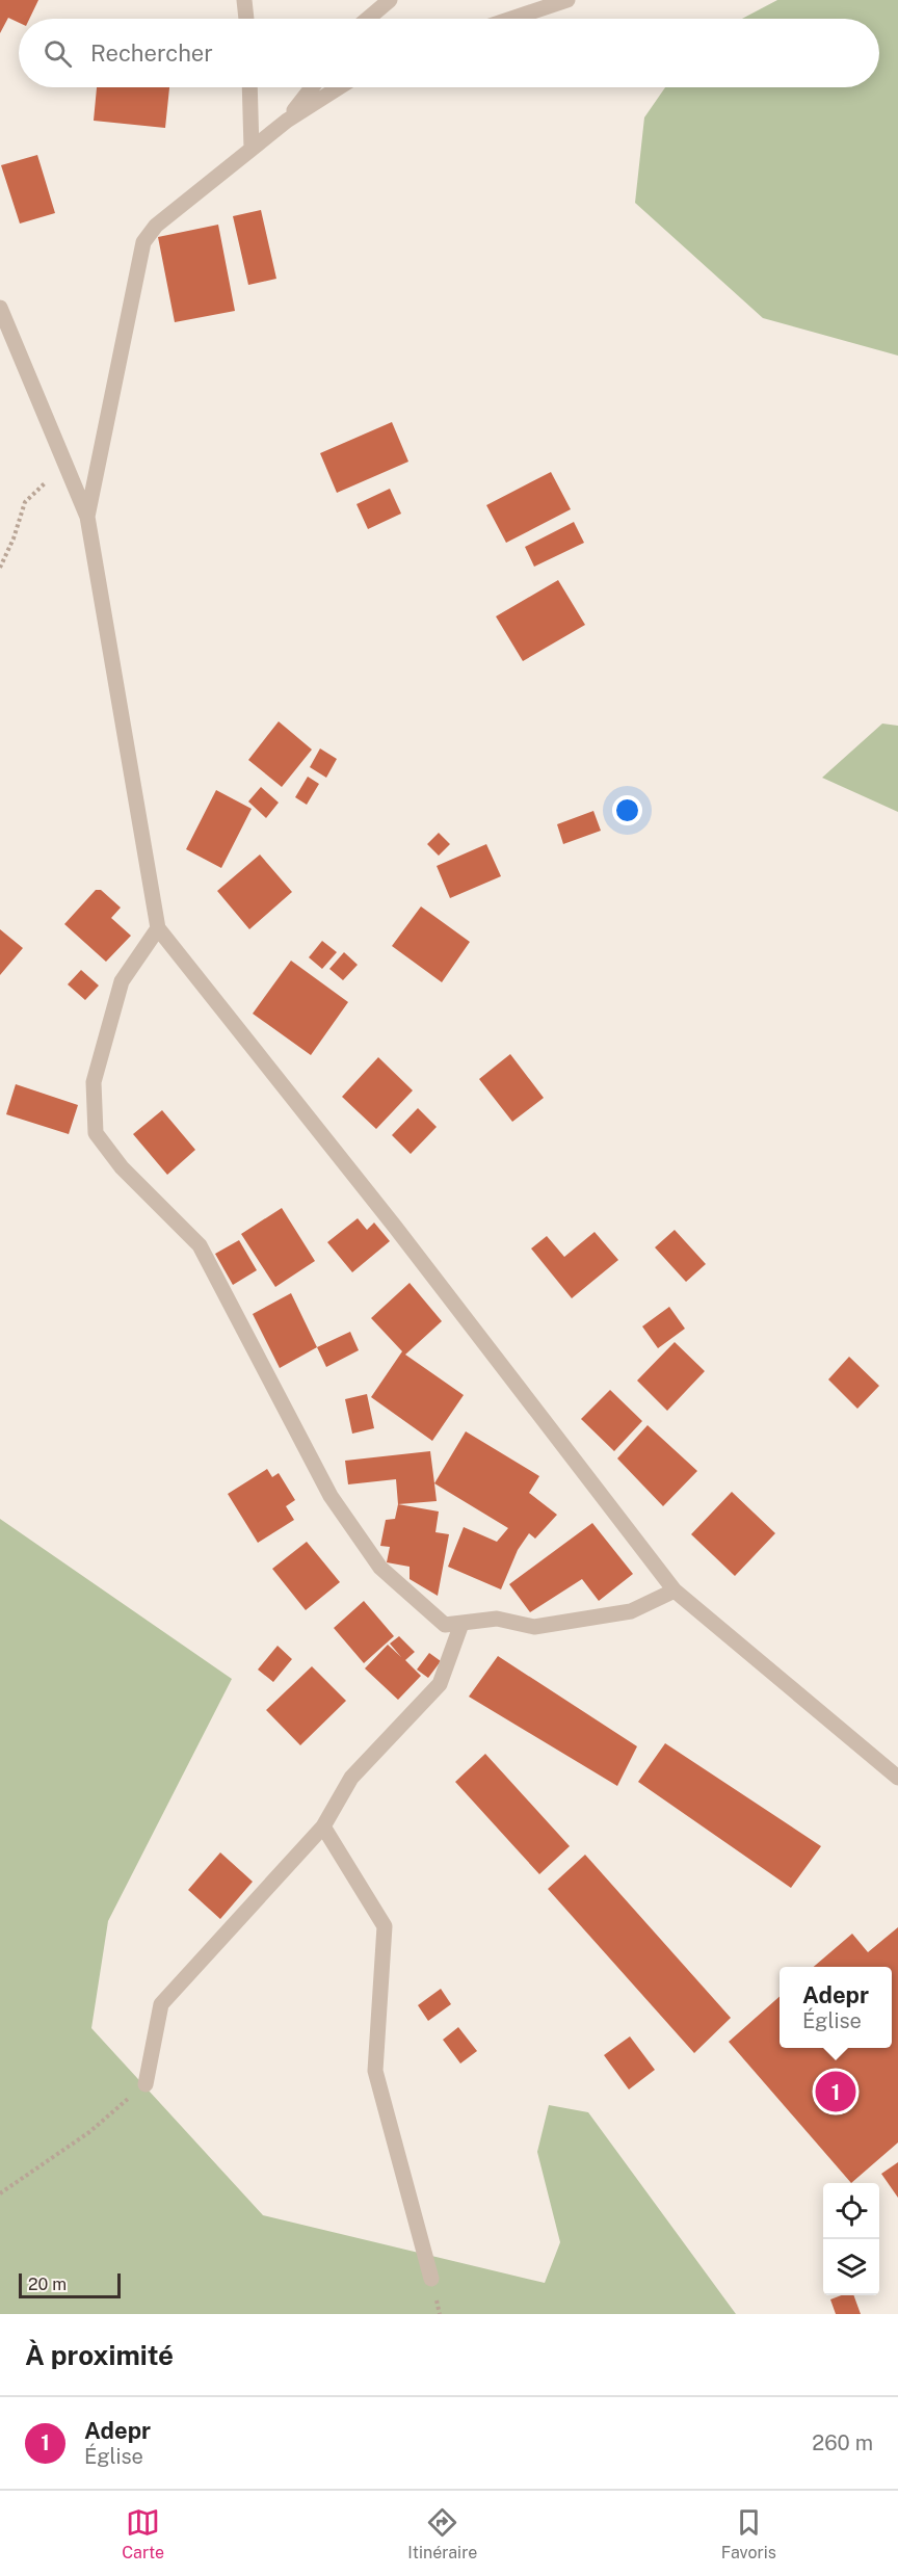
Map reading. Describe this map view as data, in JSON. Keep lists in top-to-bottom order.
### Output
{
  "scale_bar": "20 m",
  "page": {
    "search": "Rechercher",
    "popup": ["Adepr", "Église"],
    "pins": "1",
    "scale": "20 m",
    "heading": "À proximité",
    "list": [
      {
        "mark": "1",
        "name": "Adepr",
        "note": "Église",
        "value": "260 m"
      }
    ],
    "nav": ["Carte", "Itinéraire", "Favoris"]
  }
}
